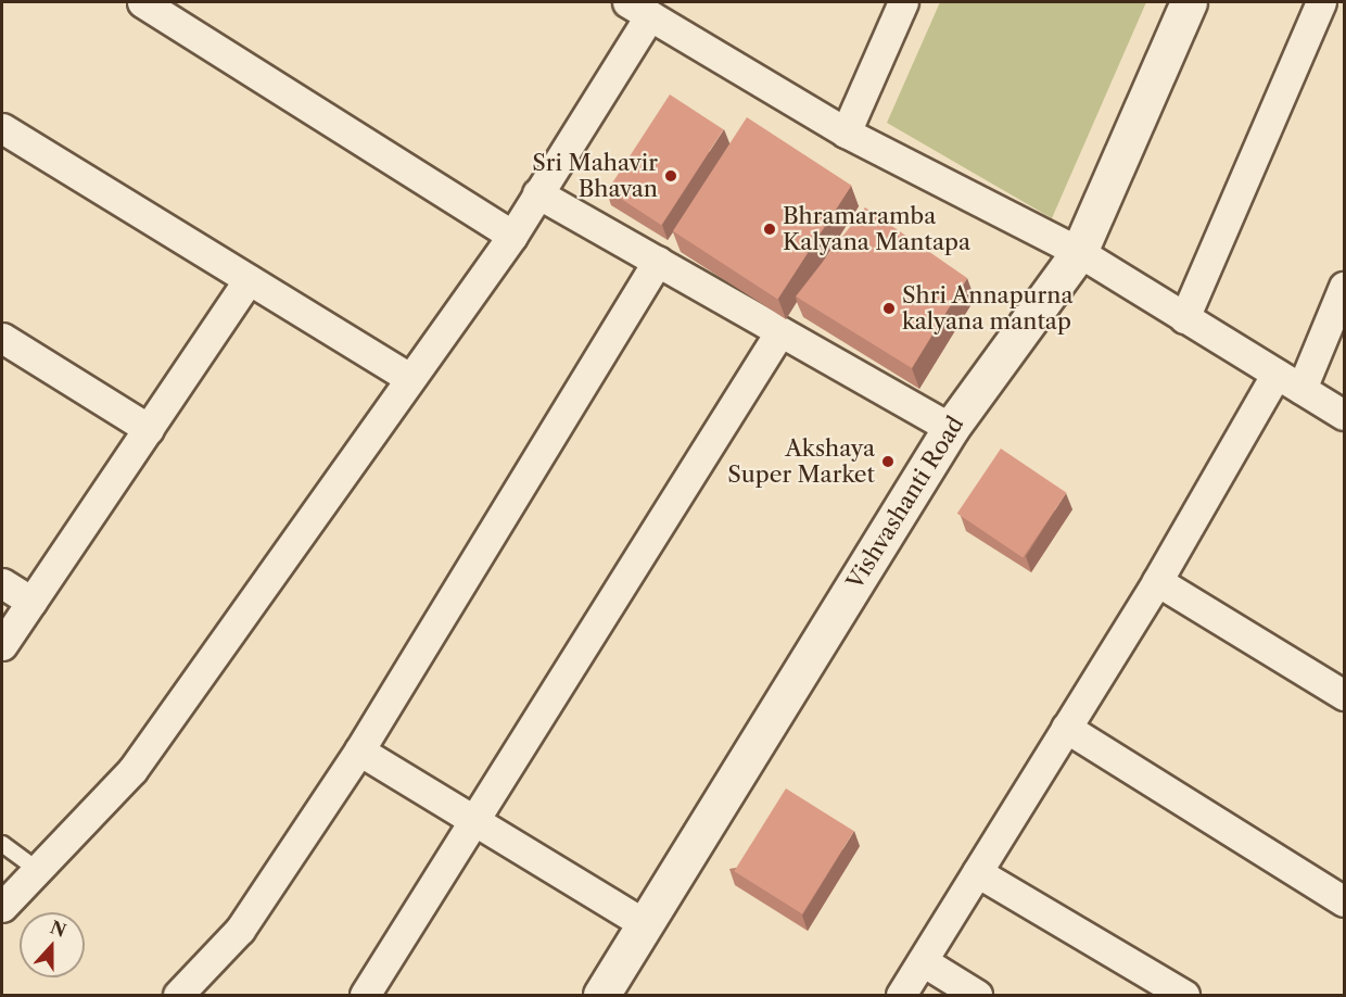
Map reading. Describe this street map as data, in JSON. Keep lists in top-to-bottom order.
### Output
{
  "streets": {
    "street": ["Vishvashanti Road"]
  },
  "places": [
    "Sri Mahavir Bhavan",
    "Bhramaramba Kalyana Mantapa",
    "Shri Annapurna kalyana mantap",
    "Akshaya Super Market"
  ],
  "north": "top"
}
